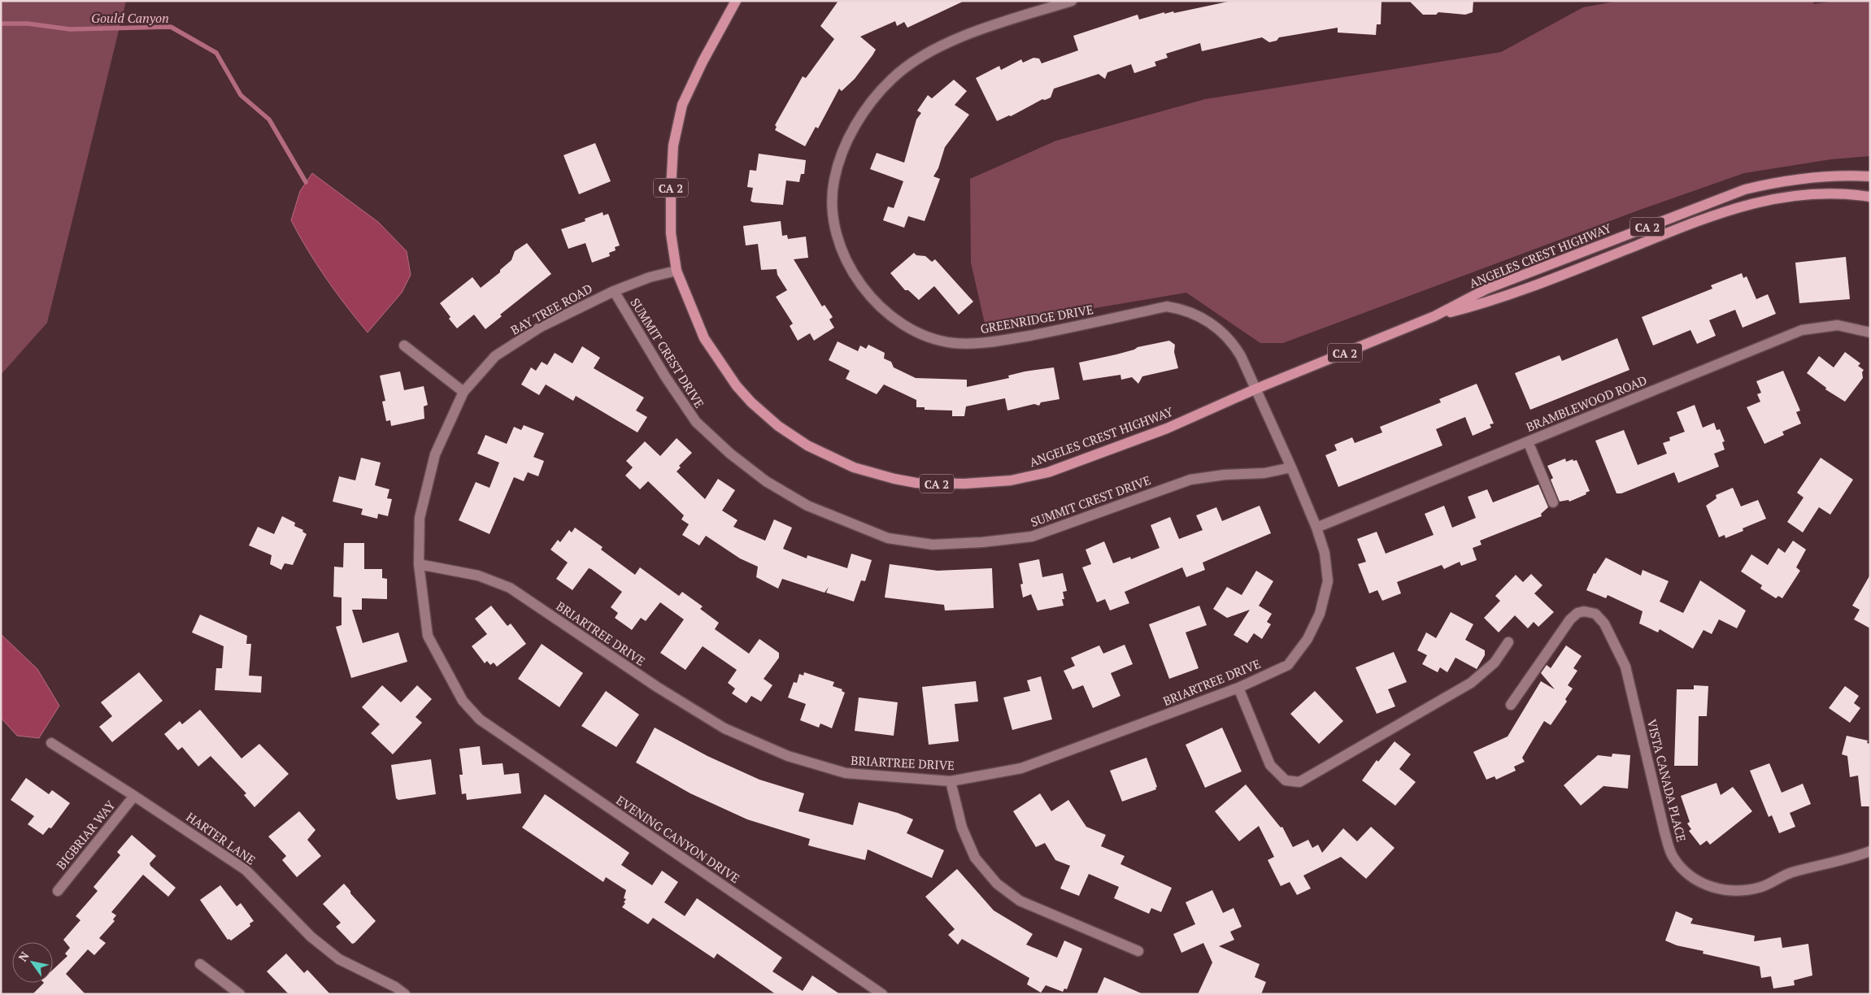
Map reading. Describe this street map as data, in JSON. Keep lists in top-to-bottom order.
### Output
{
  "streets": {
    "main road": ["CA 2", "ANGELES CREST HIGHWAY"],
    "street": [
      "BAY TREE ROAD",
      "GREENRIDGE DRIVE",
      "SUMMIT CREST DRIVE",
      "BRAMBLEWOOD ROAD",
      "BRIARTREE DRIVE",
      "VISTA CANADA PLACE",
      "BIGBRIAR WAY",
      "HARTER LANE",
      "EVENING CANYON DRIVE"
    ]
  },
  "crossings": [
    ["ANGELES CREST HIGHWAY", "BAY TREE ROAD"],
    ["ANGELES CREST HIGHWAY", "GREENRIDGE DRIVE"],
    ["ANGELES CREST HIGHWAY", "BRIARTREE DRIVE"],
    ["BAY TREE ROAD", "SUMMIT CREST DRIVE"],
    ["BAY TREE ROAD", "BRIARTREE DRIVE"],
    ["BAY TREE ROAD", "EVENING CANYON DRIVE"],
    ["GREENRIDGE DRIVE", "BRIARTREE DRIVE"],
    ["SUMMIT CREST DRIVE", "BRIARTREE DRIVE"],
    ["BRAMBLEWOOD ROAD", "BRIARTREE DRIVE"],
    ["BIGBRIAR WAY", "HARTER LANE"]
  ],
  "water": ["Gould Canyon"],
  "north": "top left"
}
